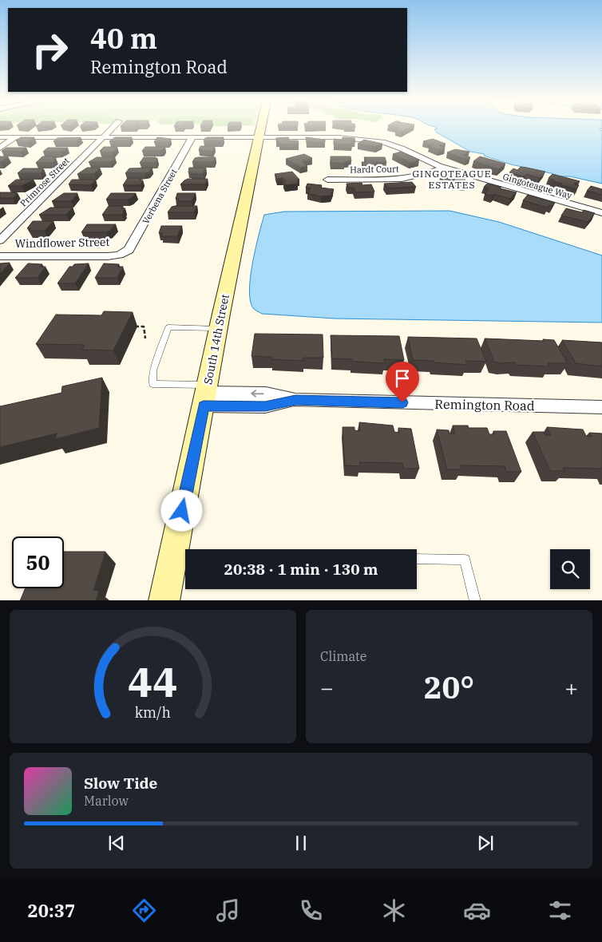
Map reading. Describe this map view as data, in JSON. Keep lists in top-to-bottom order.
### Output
{
  "streets": {
    "main road": ["South 14th Street"],
    "street": [
      "Hardt Court",
      "Primrose Street",
      "Gingoteague Way",
      "Verbena Street",
      "Windflower Street",
      "Remington Road"
    ]
  },
  "crossings": [
    ["Hardt Court", "Gingoteague Way"],
    ["Primrose Street", "Gingoteague Way"],
    ["Gingoteague Way", "Verbena Street"],
    ["Gingoteague Way", "South 14th Street"],
    ["Verbena Street", "Windflower Street"],
    ["South 14th Street", "Remington Road"]
  ],
  "districts": ["GINGOTEAGUE ESTATES"],
  "page": {
    "turn": ["40 m", "Remington Road"],
    "limit": "50",
    "trip": "20:38 · 1 min · 130 m",
    "tile": "Climate",
    "heat": ["−", "20°", "+"],
    "song": ["Slow Tide", "Marlow"],
    "tabs": "20:37",
    "gauge": ["44", "km/h"]
  }
}
